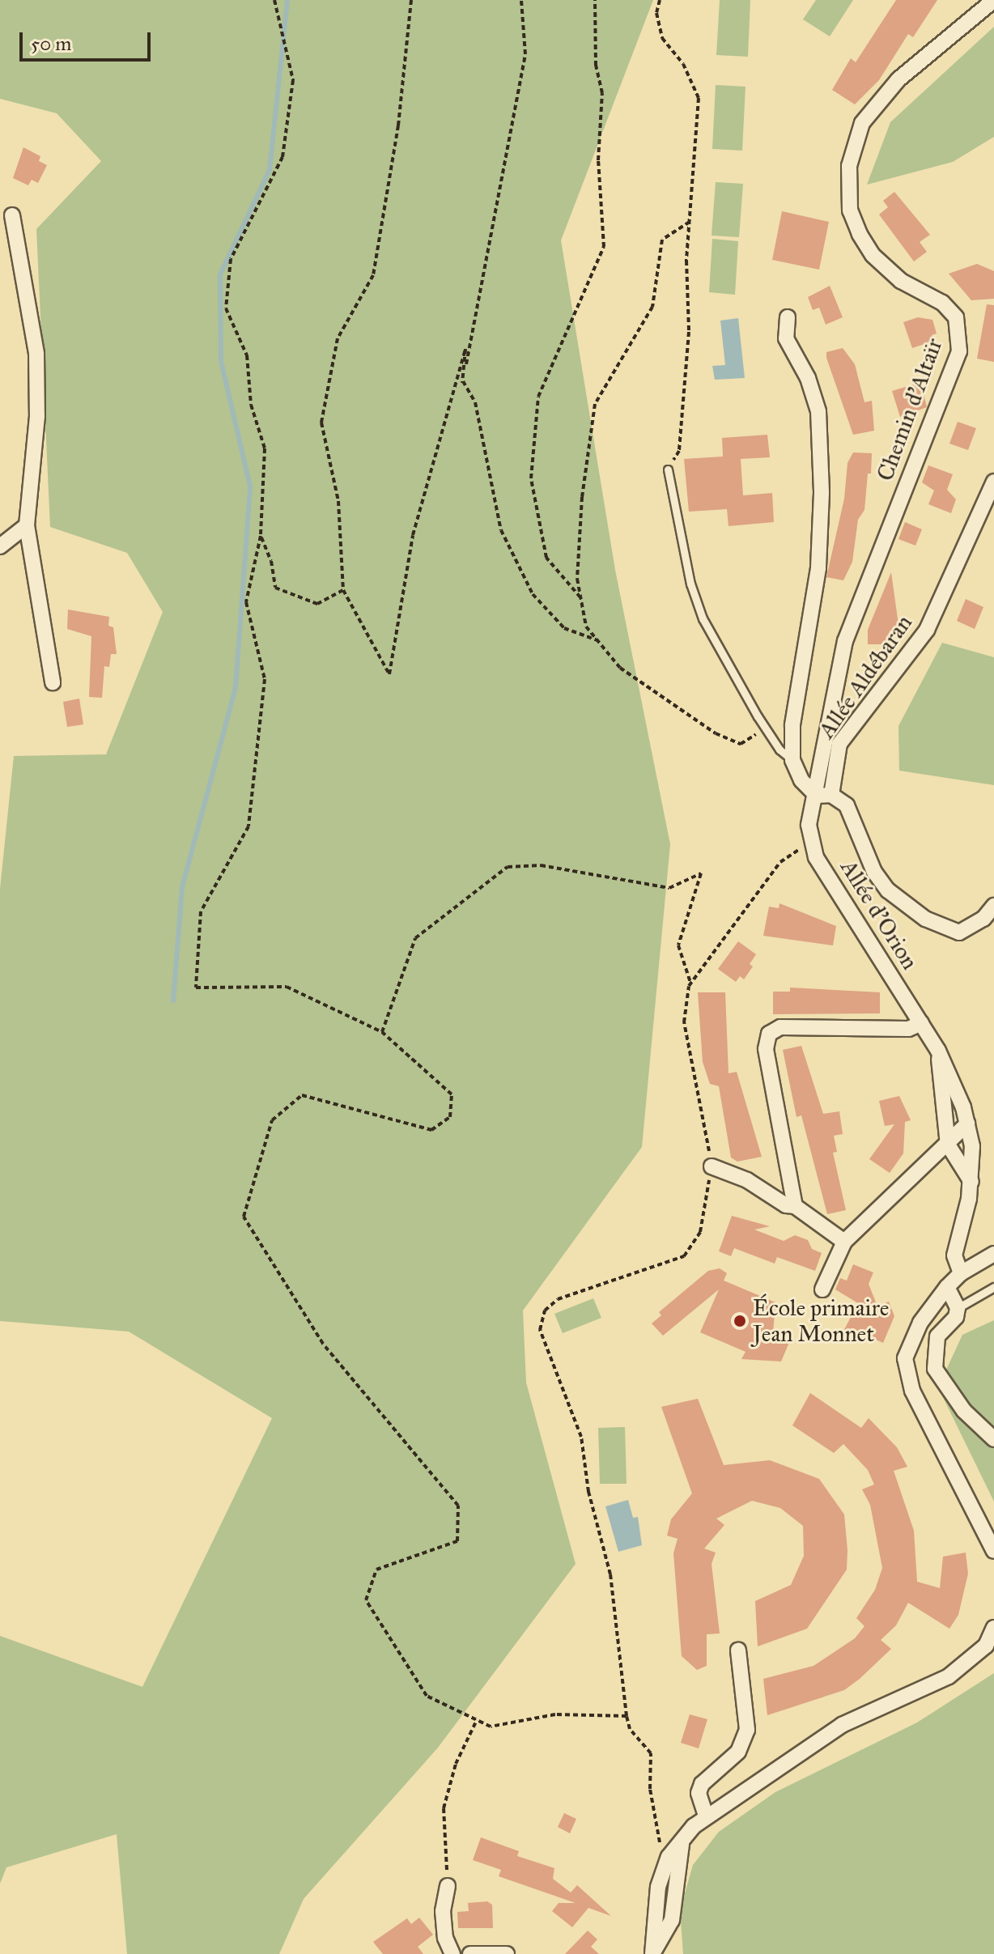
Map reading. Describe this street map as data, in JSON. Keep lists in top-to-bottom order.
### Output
{
  "streets": {
    "street": ["Chemin d'Altaïr", "Allée Aldébaran", "Allée d'Orion"]
  },
  "crossings": [
    ["Chemin d'Altaïr", "Allée Aldébaran"]
  ],
  "places": ["École primaire Jean Monnet"],
  "scale_bar": "50 m"
}
